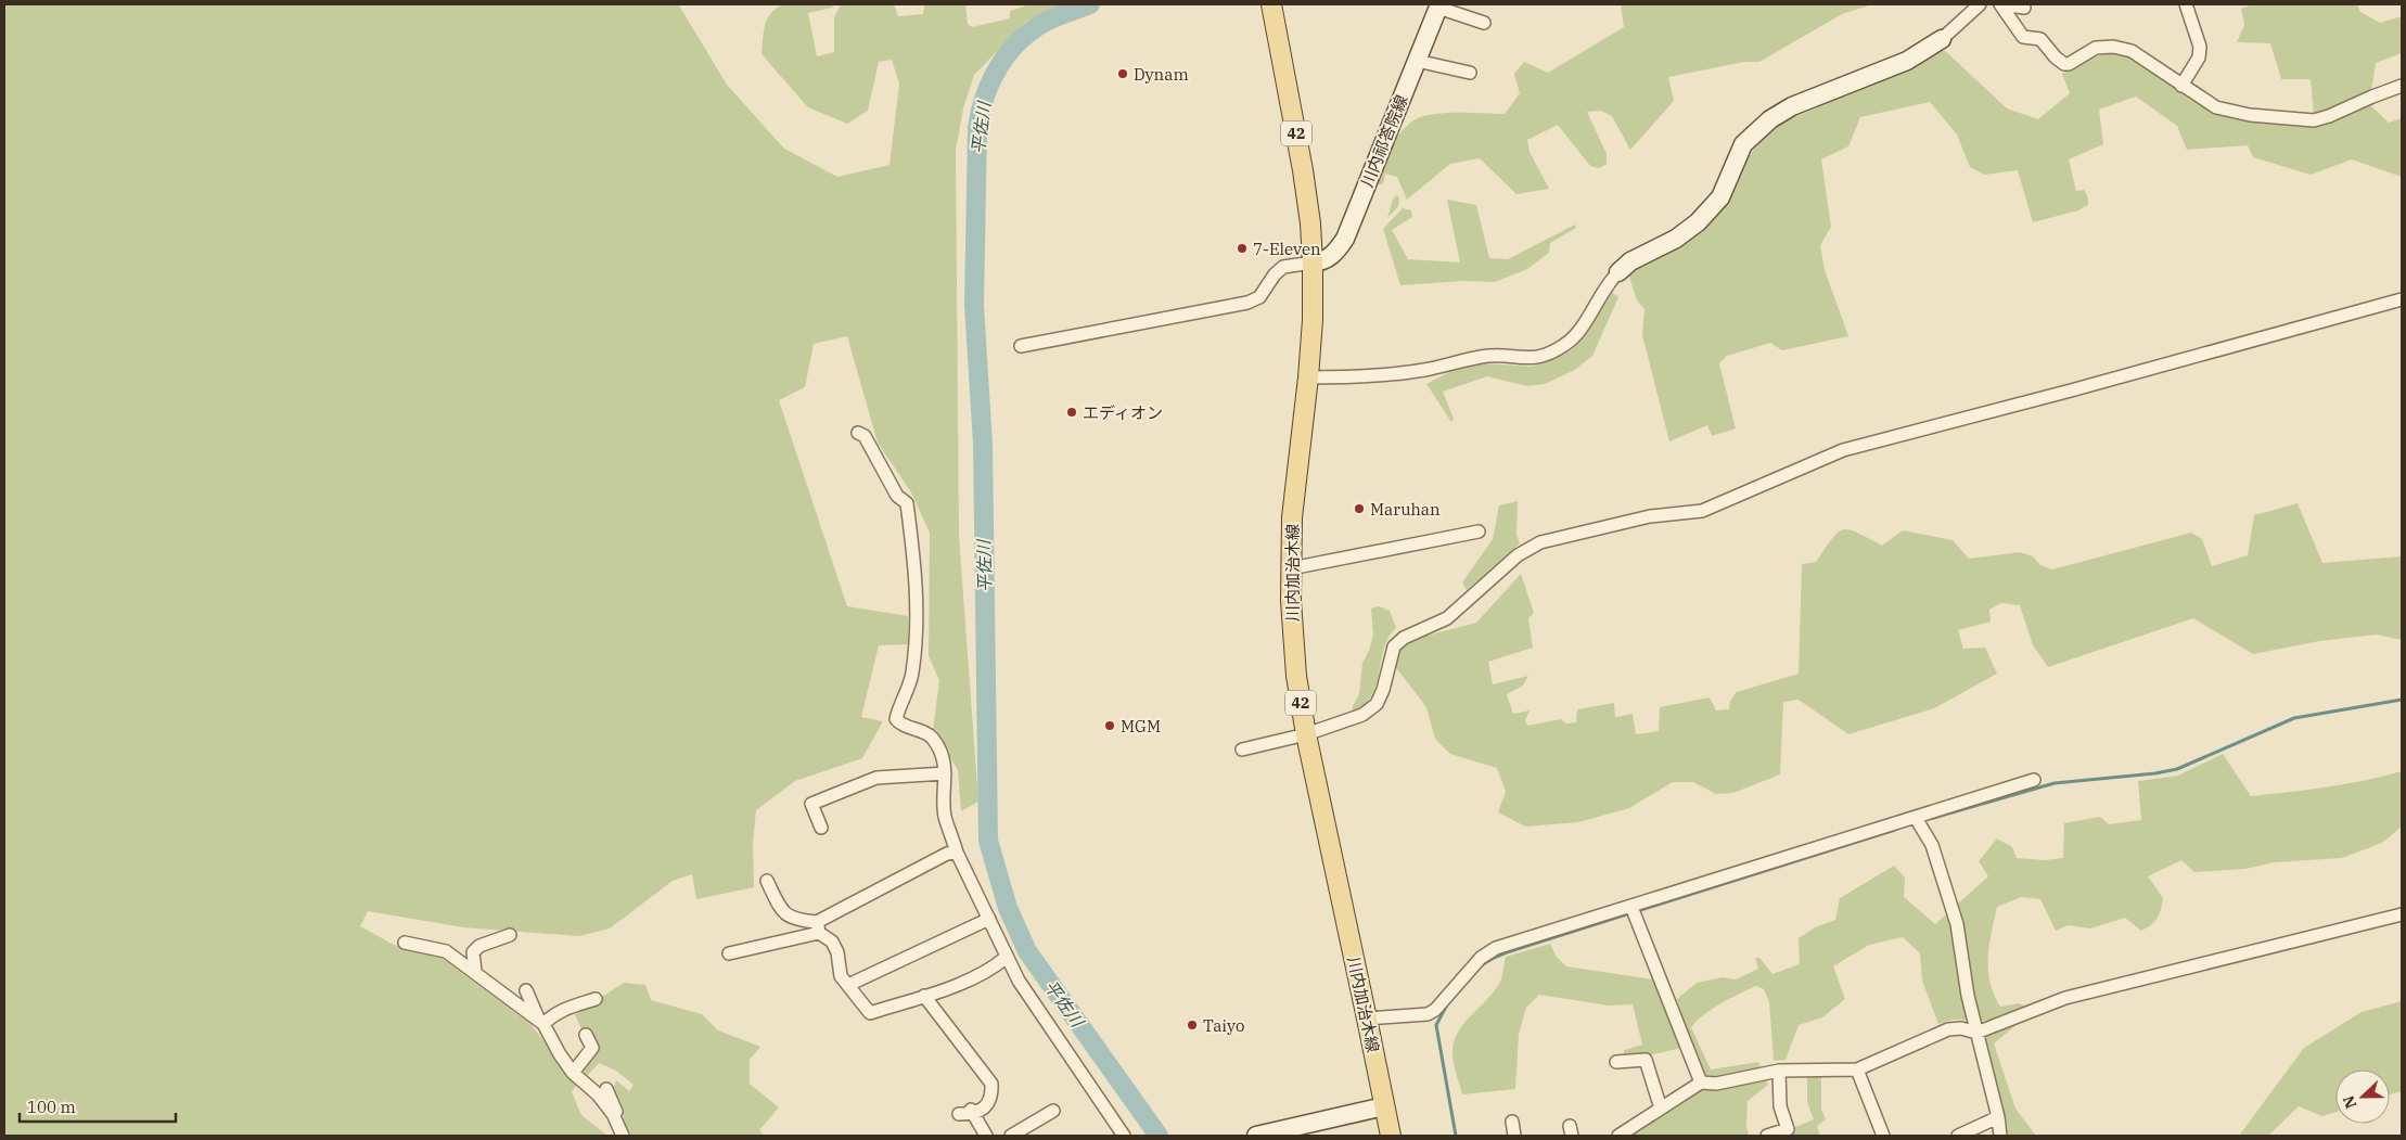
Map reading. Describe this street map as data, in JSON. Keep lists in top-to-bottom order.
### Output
{
  "streets": {
    "main road": ["42", "川内加治木線"],
    "street": ["川内祁答院線"]
  },
  "crossings": [
    ["川内祁答院線", "川内加治木線"]
  ],
  "water": ["平佐川"],
  "places": [
    "Dynam",
    "7-Eleven",
    "エディオン",
    "Maruhan",
    "MGM",
    "Taiyo"
  ],
  "scale_bar": "100 m",
  "north": "left"
}
